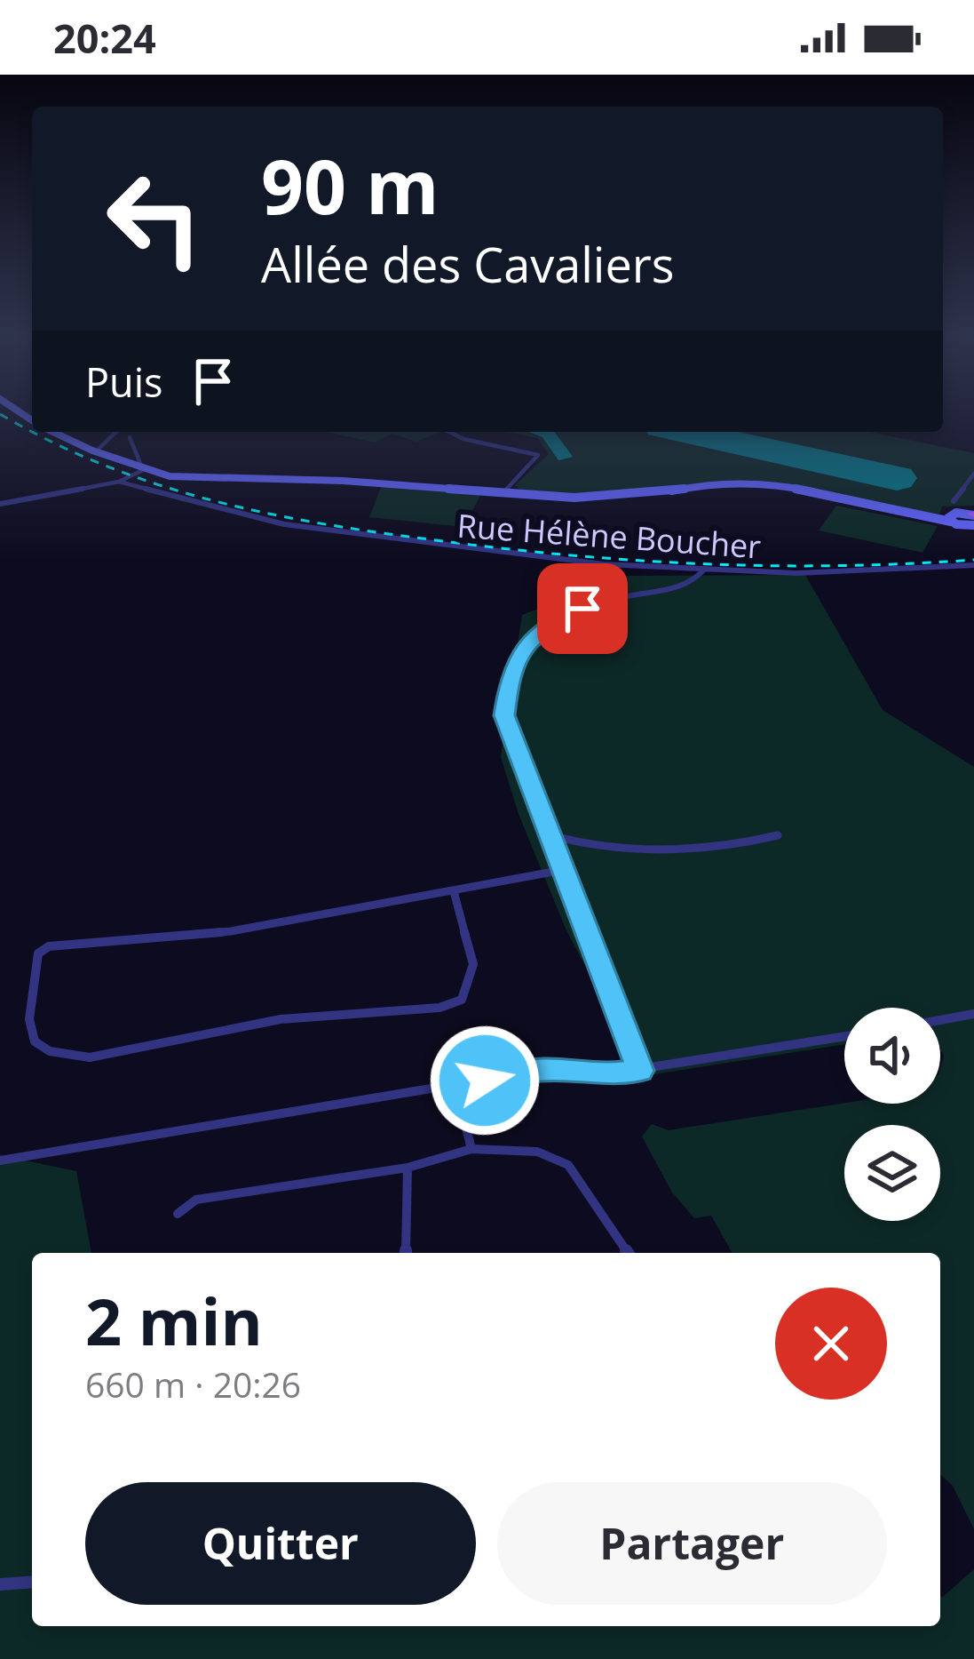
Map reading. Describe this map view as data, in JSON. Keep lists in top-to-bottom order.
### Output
{
  "streets": {
    "street": ["Rue Hélène Boucher"]
  },
  "page": {
    "status": "20:24",
    "turn": ["90 m", "Allée des Cavaliers"],
    "then": "Puis",
    "heading": ["2 min", "660 m · 20:26"],
    "buttons": ["Quitter", "Partager"]
  }
}
